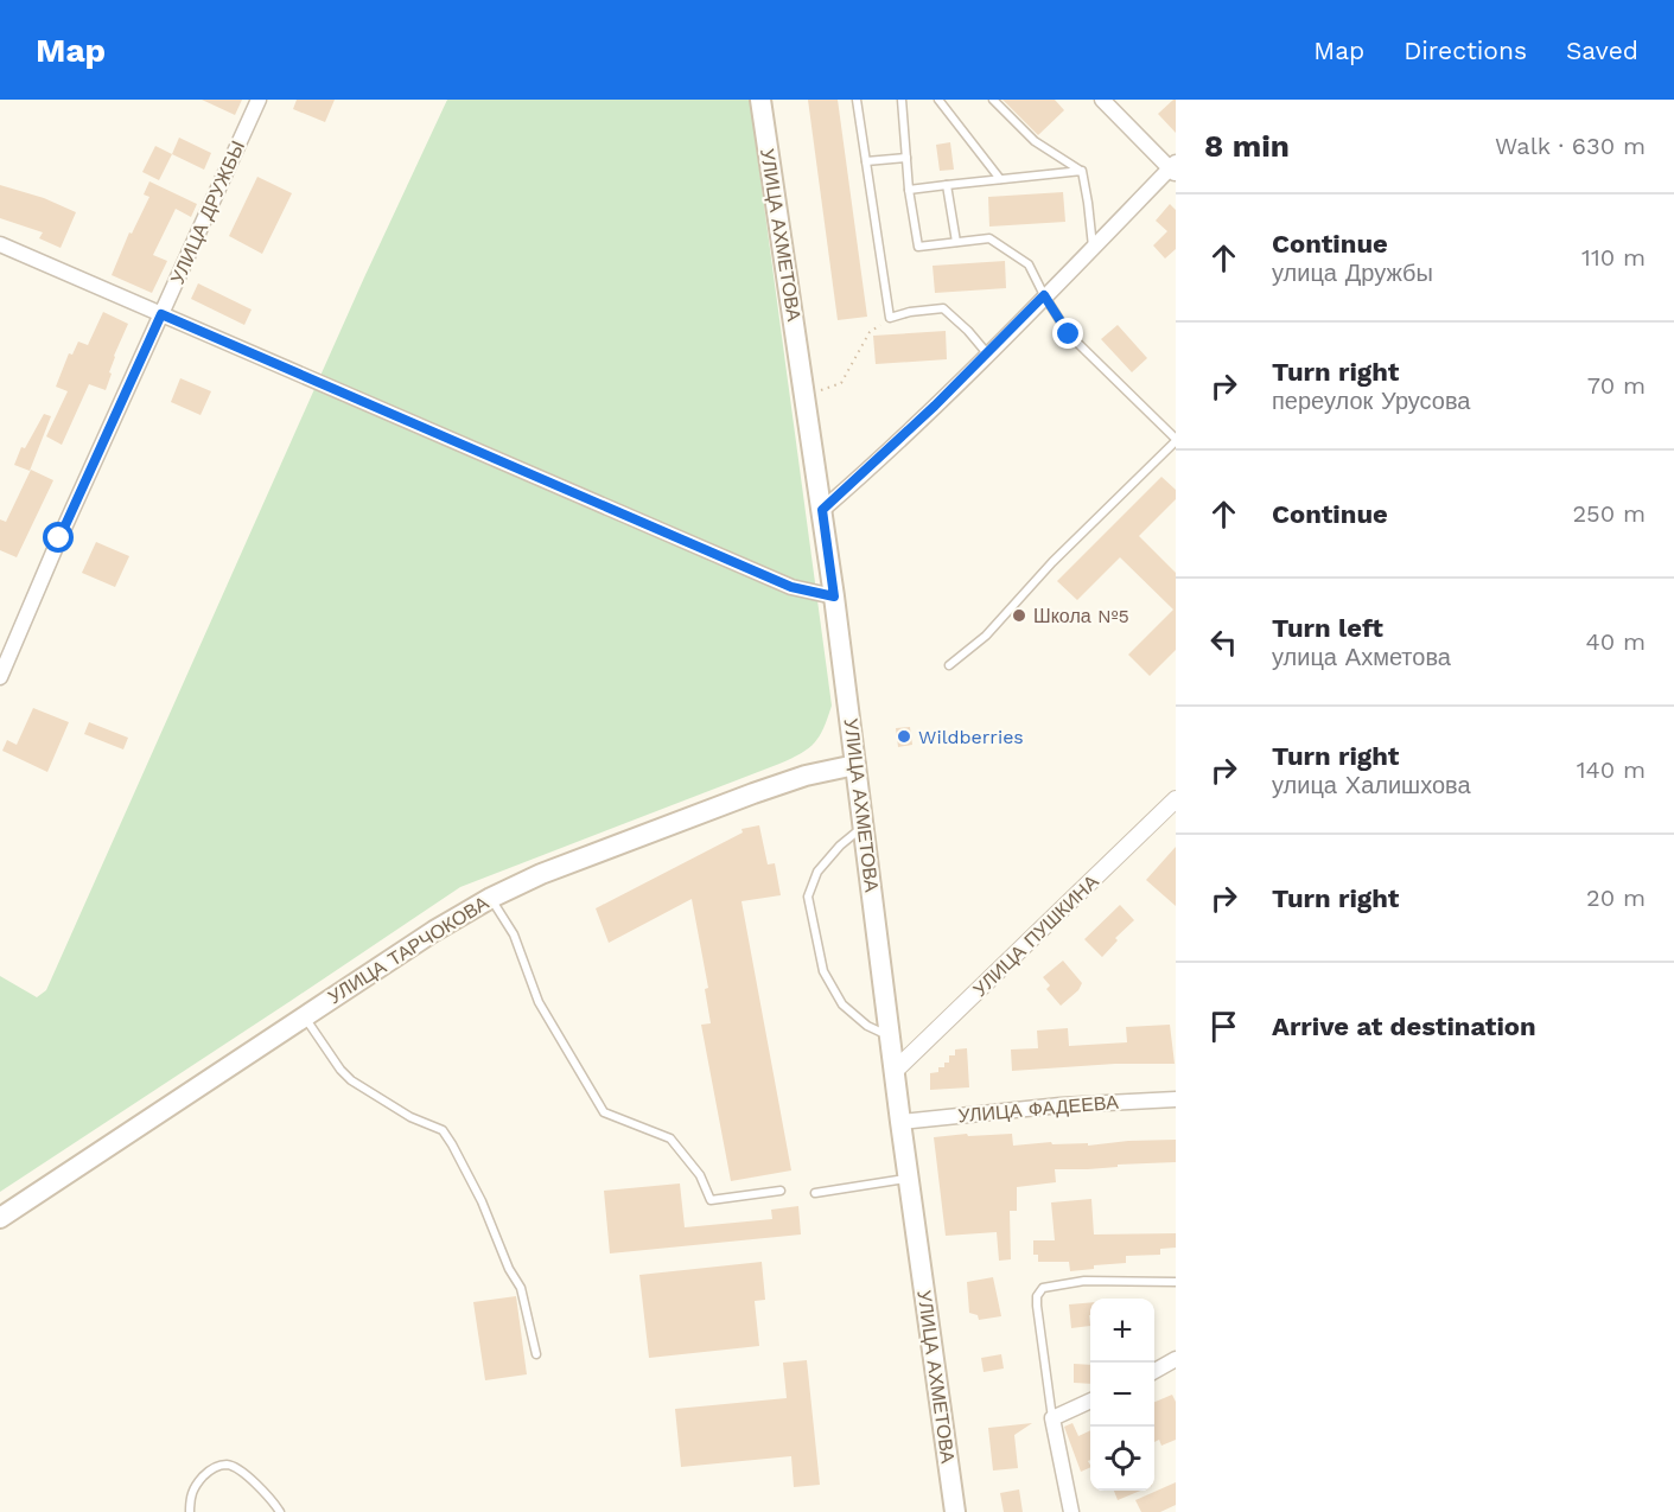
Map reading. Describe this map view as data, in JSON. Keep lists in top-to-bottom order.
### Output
{
  "streets": {
    "main road": ["УЛИЦА АХМЕТОВА", "УЛИЦА ТАРЧОКОВА"],
    "street": ["УЛИЦА ДРУЖБЫ", "УЛИЦА ПУШКИНА", "УЛИЦА ФАДЕЕВА"]
  },
  "crossings": [
    ["УЛИЦА АХМЕТОВА", "УЛИЦА ПУШКИНА"],
    ["УЛИЦА АХМЕТОВА", "УЛИЦА ТАРЧОКОВА"],
    ["УЛИЦА АХМЕТОВА", "УЛИЦА ФАДЕЕВА"]
  ],
  "places": ["Школа №5", "Wildberries"],
  "page": {
    "header": "Map",
    "nav": ["Map", "Directions", "Saved"],
    "heading": ["8 min", "Walk · 630 m"],
    "list": [
      ["Continue", "улица Дружбы", "110 m"],
      ["Turn right", "переулок Урусова", "70 m"],
      ["Continue", "250 m"],
      ["Turn left", "улица Ахметова", "40 m"],
      ["Turn right", "улица Халишхова", "140 m"],
      ["Turn right", "20 m"],
      "Arrive at destination"
    ],
    "map_buttons": ["+", "−"]
  }
}
